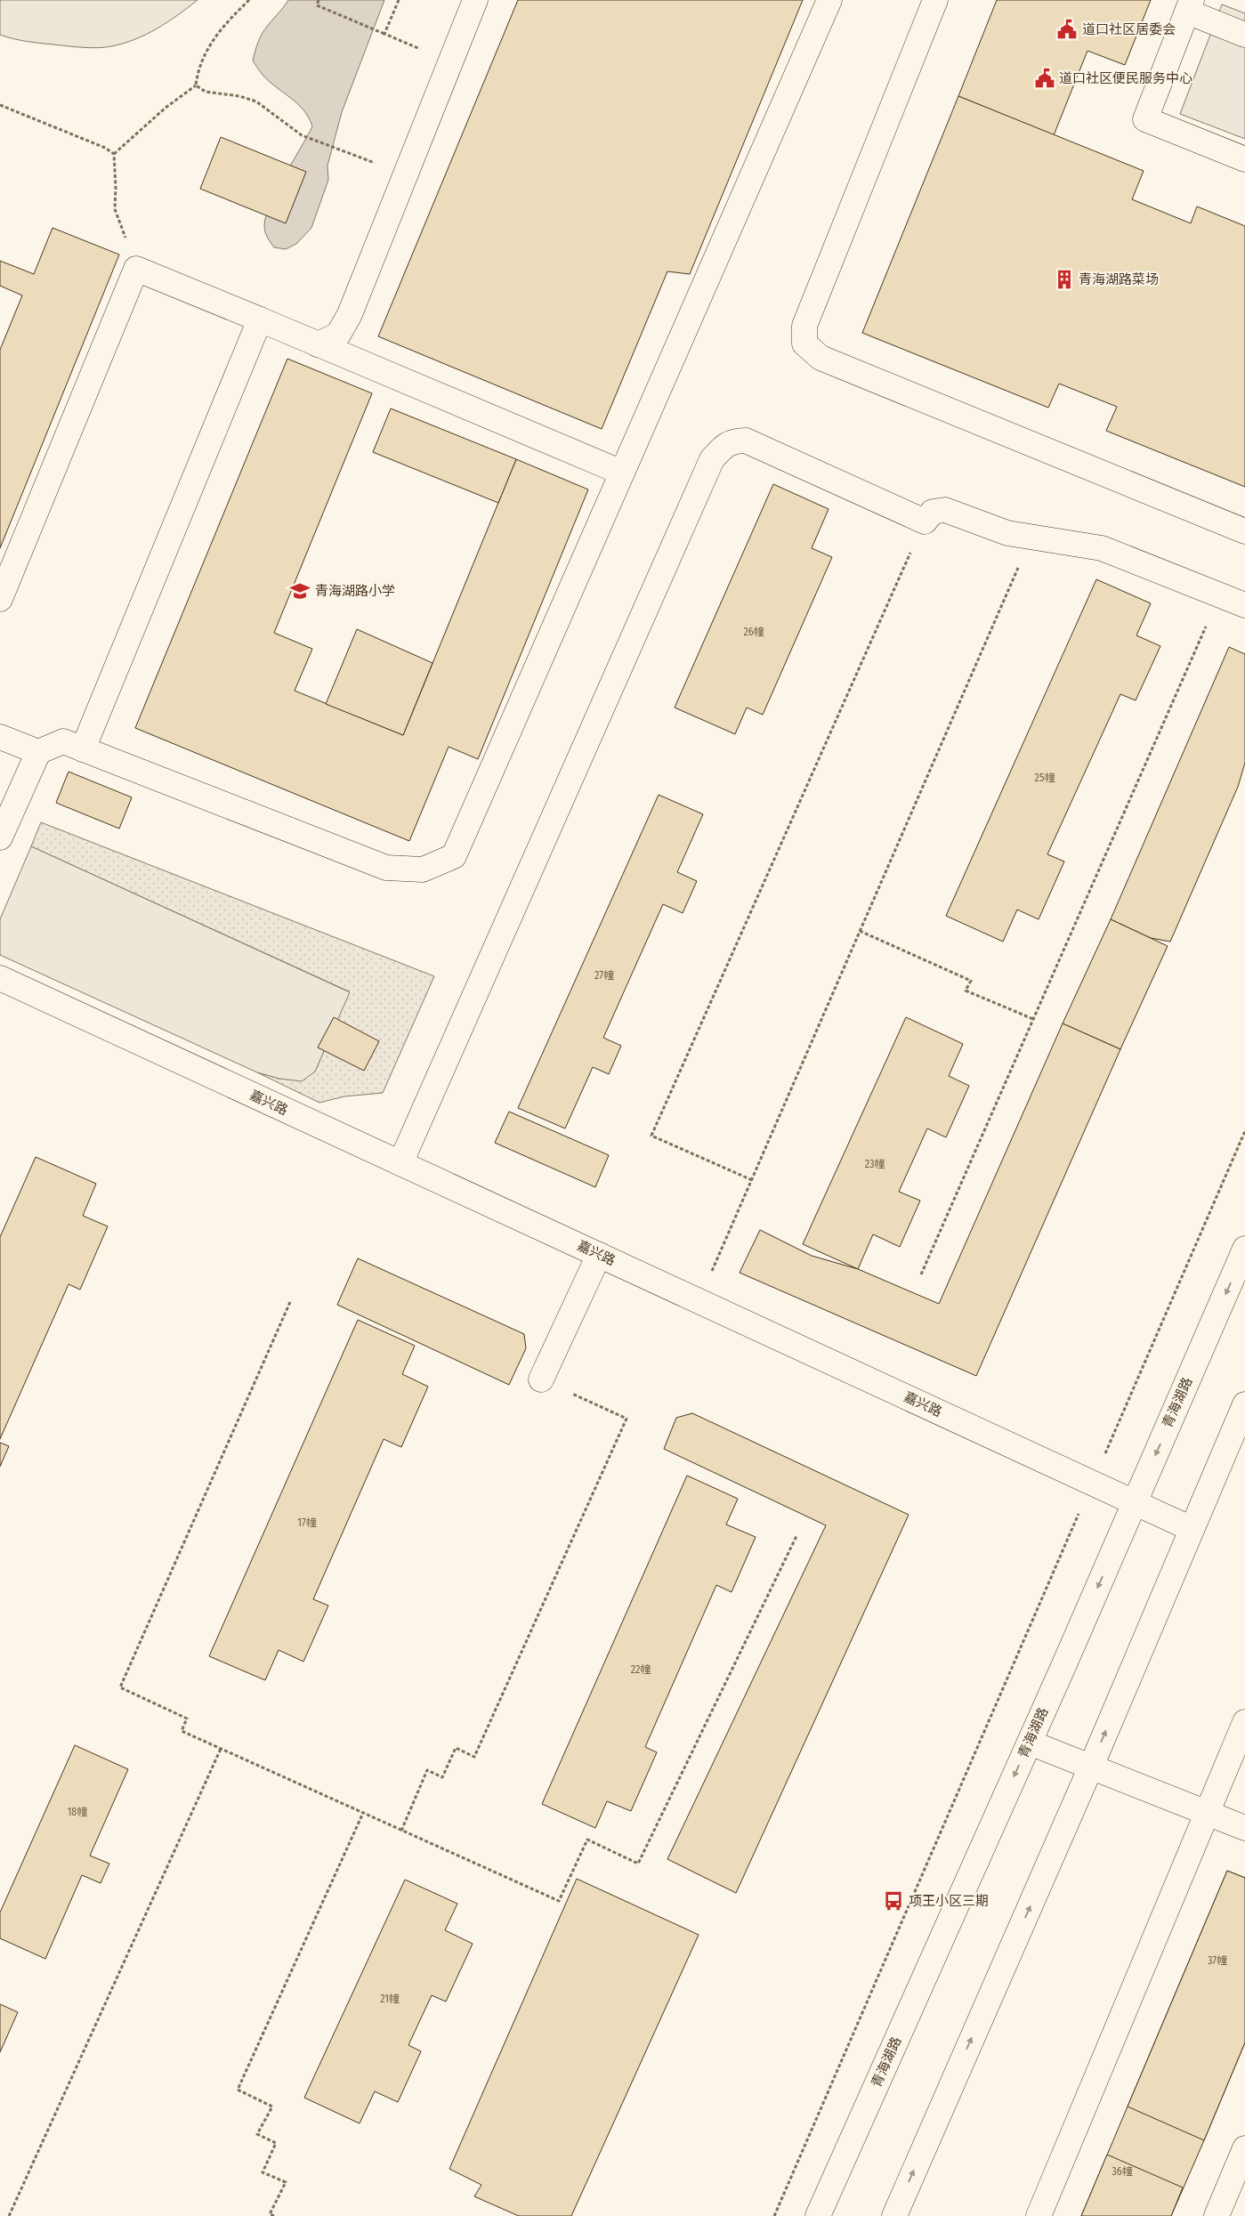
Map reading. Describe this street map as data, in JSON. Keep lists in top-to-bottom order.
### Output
{
  "streets": {
    "main road": ["嘉兴路", "青海湖路"]
  },
  "crossings": [
    ["嘉兴路", "青海湖路"]
  ],
  "places": {
    "public building": ["道口社区居委会", "道口社区便民服务中心"],
    "building": ["青海湖路菜场"],
    "school or university": ["青海湖路小学"],
    "bus stop": ["项王小区三期"]
  },
  "house_numbers": [
    "26幢",
    "25幢",
    "27幢",
    "23幢",
    "17幢",
    "22幢",
    "18幢",
    "37幢",
    "21幢",
    "36幢"
  ]
}
